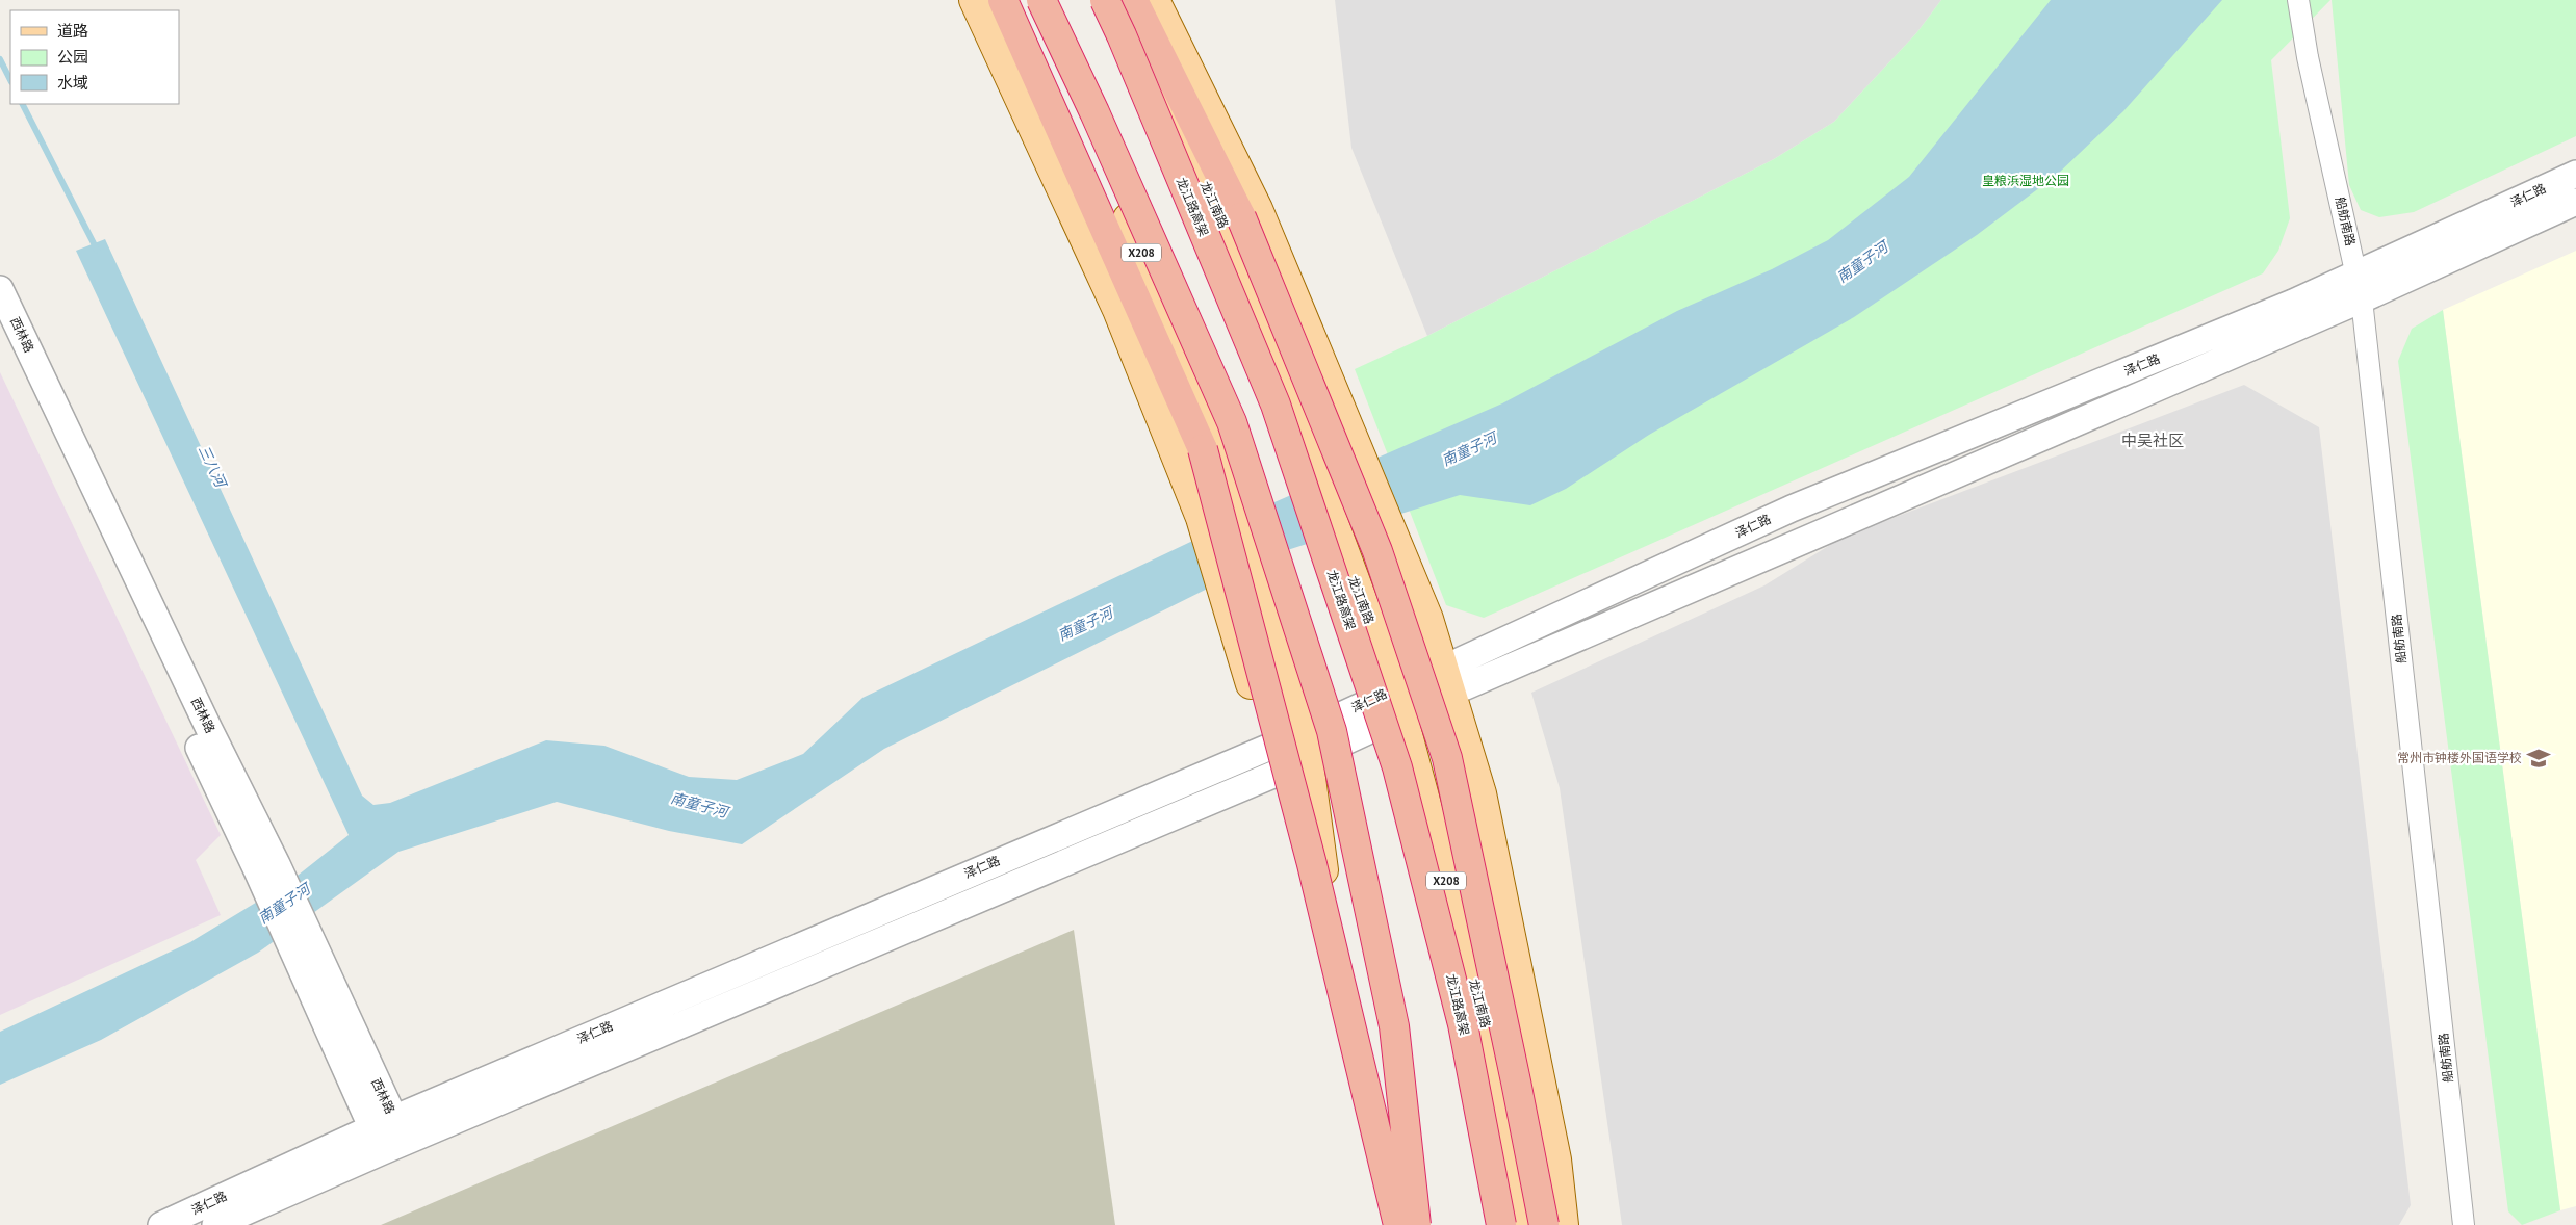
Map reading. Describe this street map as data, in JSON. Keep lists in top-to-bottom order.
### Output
{
  "streets": {
    "highway": ["龙江路高架"],
    "main road": ["龙江南路", "X208"],
    "street": ["泽仁路", "船舫南路", "西林路"]
  },
  "crossings": [
    ["泽仁路", "龙江南路"],
    ["泽仁路", "船舫南路"],
    ["泽仁路", "X208"],
    ["泽仁路", "西林路"]
  ],
  "districts": ["中吴社区"],
  "water": ["南童子河", "三八河"],
  "parks": ["皇粮浜湿地公园"],
  "places": {
    "school or university": ["常州市钟楼外国语学校"]
  },
  "legend": ["道路", "公园", "水域"]
}
